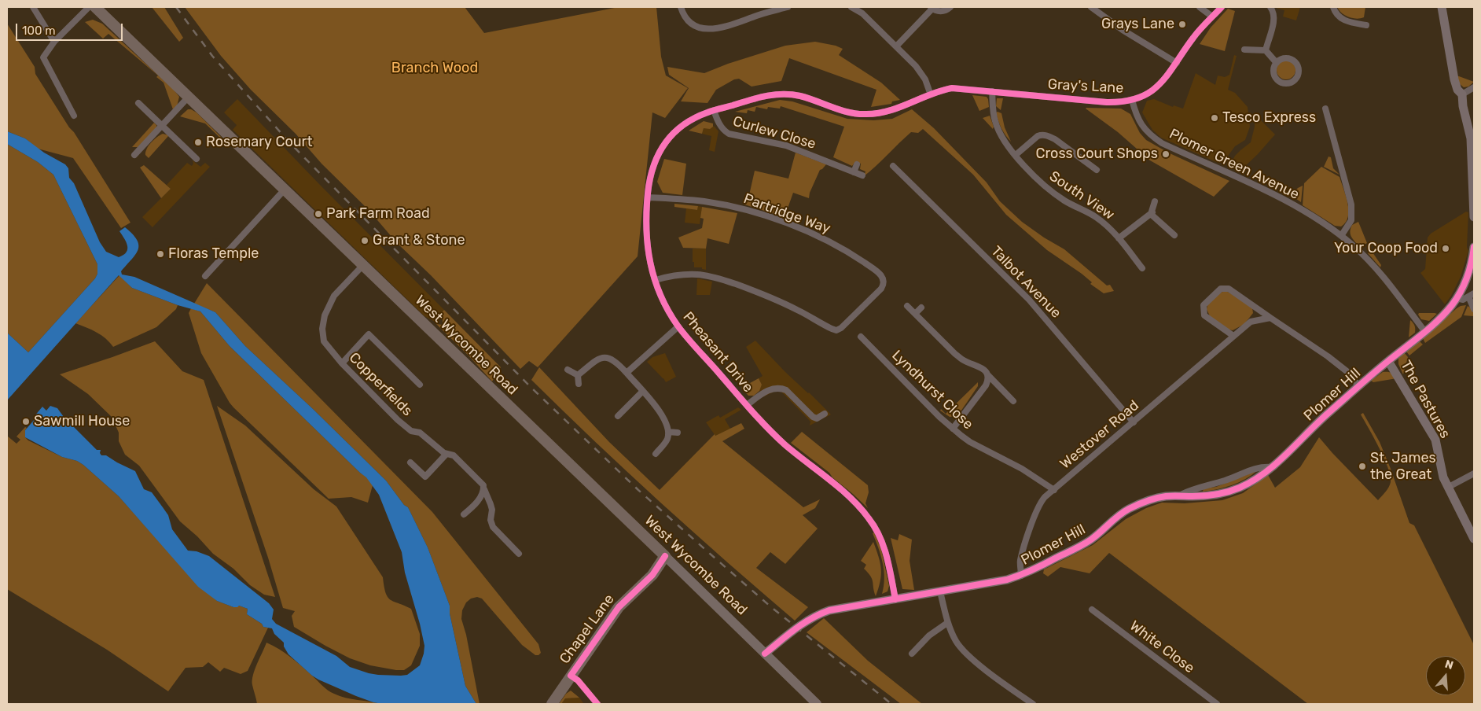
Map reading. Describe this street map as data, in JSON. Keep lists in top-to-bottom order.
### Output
{
  "streets": {
    "highway": ["West Wycombe Road", "Chapel Lane"],
    "street": [
      "Gray's Lane",
      "Curlew Close",
      "Plomer Green Avenue",
      "South View",
      "Partridge Way",
      "Talbot Avenue",
      "Pheasant Drive",
      "Copperfields",
      "Lyndhurst Close",
      "Plomer Hill",
      "The Pastures",
      "Westover Road",
      "White Close"
    ]
  },
  "crossings": [
    ["Gray's Lane", "Plomer Green Avenue"],
    ["Gray's Lane", "South View"],
    ["Gray's Lane", "Pheasant Drive"],
    ["Curlew Close", "Pheasant Drive"],
    ["Plomer Green Avenue", "Plomer Hill"],
    ["Partridge Way", "Pheasant Drive"],
    ["Talbot Avenue", "Westover Road"],
    ["West Wycombe Road", "Copperfields"],
    ["West Wycombe Road", "Plomer Hill"],
    ["West Wycombe Road", "Chapel Lane"],
    ["Pheasant Drive", "Plomer Hill"],
    ["Lyndhurst Close", "Westover Road"],
    ["Plomer Hill", "The Pastures"],
    ["Plomer Hill", "Westover Road"]
  ],
  "parks": ["Branch Wood"],
  "places": [
    "Grays Lane",
    "Tesco Express",
    "Rosemary Court",
    "Cross Court Shops",
    "Park Farm Road",
    "Grant & Stone",
    "Your Coop Food",
    "Floras Temple",
    "Sawmill House",
    "St. James the Great"
  ],
  "scale_bar": "100 m",
  "north": "top"
}
